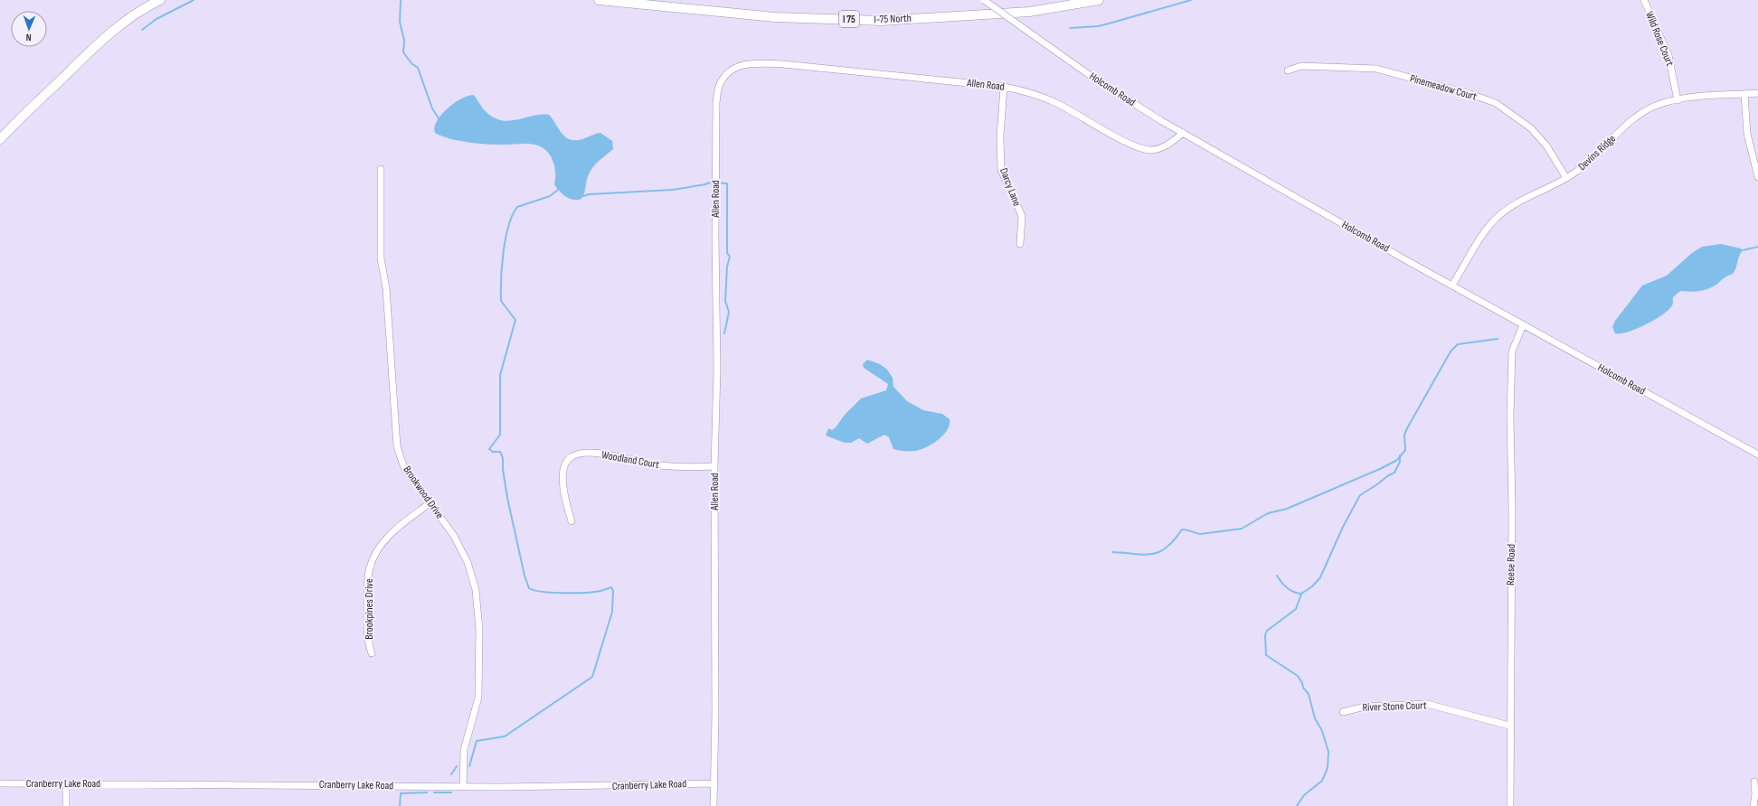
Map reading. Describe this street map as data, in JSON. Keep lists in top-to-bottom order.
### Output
{
  "streets": {
    "highway": ["I 75", "I-75 North"],
    "street": [
      "Wild Rose Court",
      "Allen Road",
      "Pinemeadow Court",
      "Holcomb Road",
      "Devins Ridge",
      "Darcy Lane",
      "Woodland Court",
      "Brookwood Drive",
      "Reese Road",
      "Brookpines Drive",
      "River Stone Court",
      "Cranberry Lake Road"
    ]
  },
  "crossings": [
    ["Wild Rose Court", "Devins Ridge"],
    ["Allen Road", "Holcomb Road"],
    ["Allen Road", "Darcy Lane"],
    ["Allen Road", "Woodland Court"],
    ["Allen Road", "Cranberry Lake Road"],
    ["Pinemeadow Court", "Devins Ridge"],
    ["Holcomb Road", "Devins Ridge"],
    ["Holcomb Road", "Reese Road"],
    ["Brookwood Drive", "Brookpines Drive"],
    ["Brookwood Drive", "Cranberry Lake Road"],
    ["Reese Road", "River Stone Court"]
  ],
  "north": "bottom"
}
